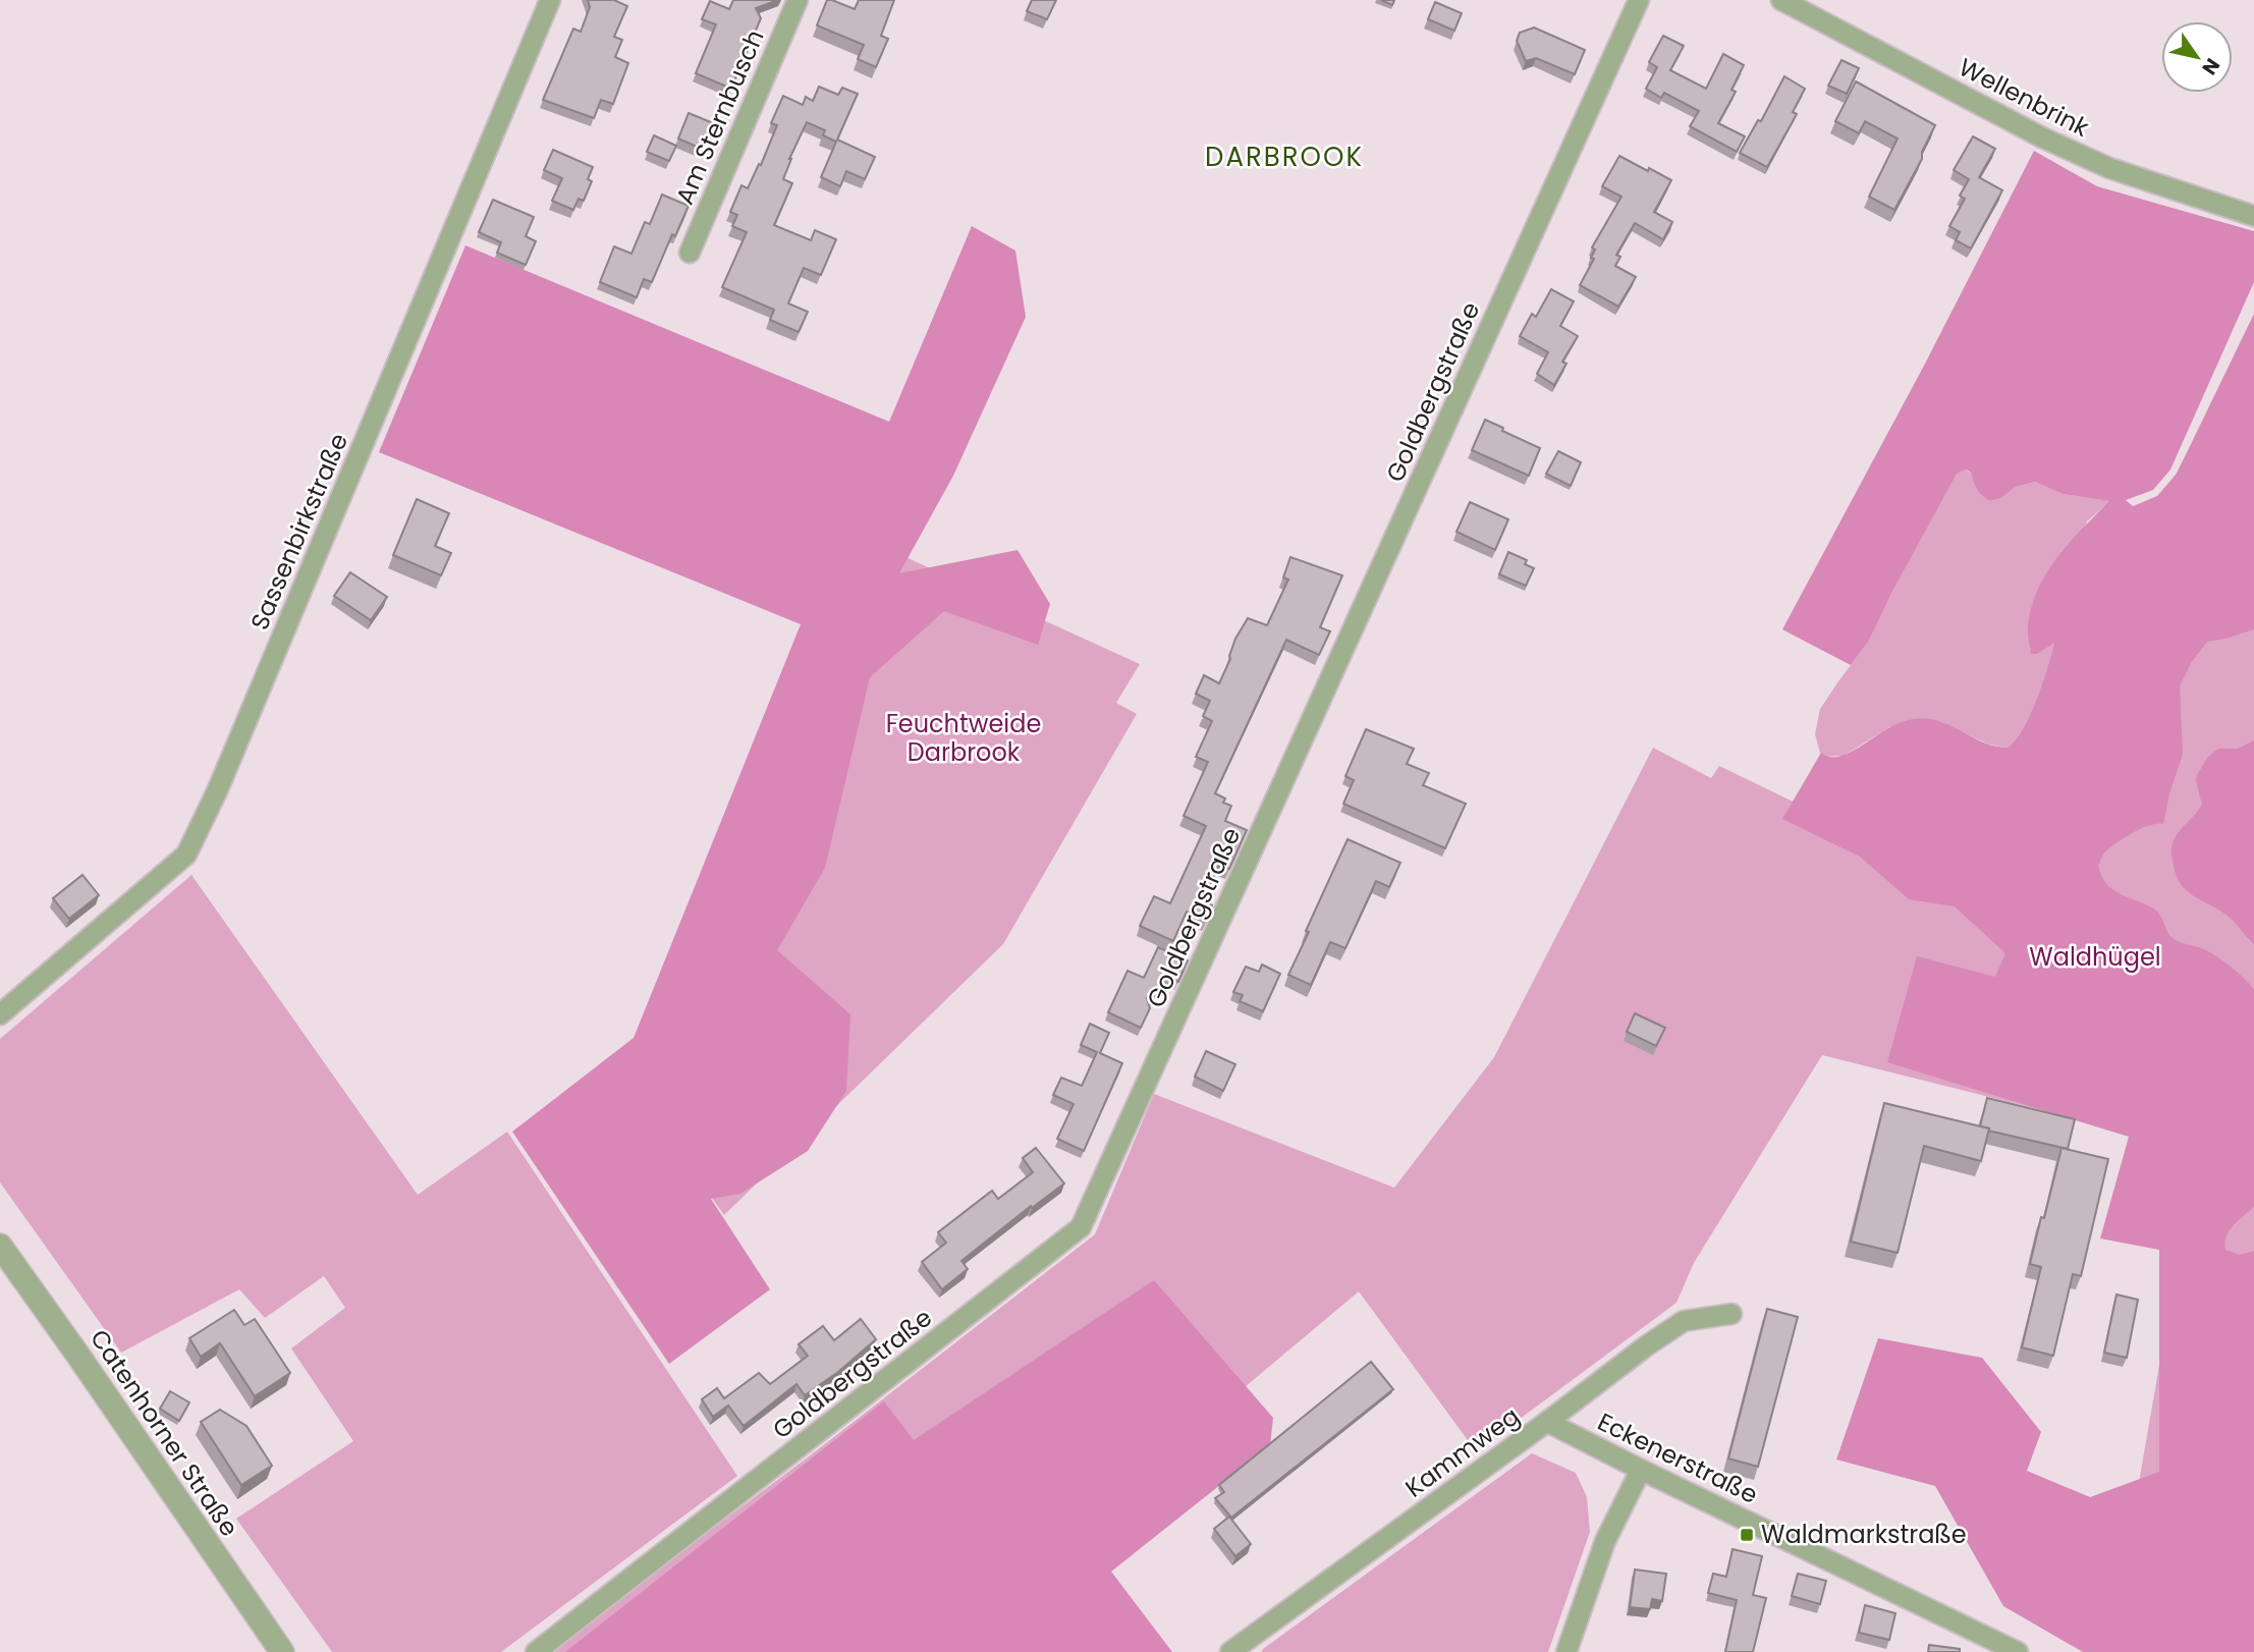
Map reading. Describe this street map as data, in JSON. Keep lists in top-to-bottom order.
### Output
{
  "streets": {
    "street": [
      "Wellenbrink",
      "Am Sternbusch",
      "Goldbergstraße",
      "Sassenbirkstraße",
      "Catenhorner Straße",
      "Kammweg",
      "Eckenerstraße"
    ]
  },
  "crossings": [
    ["Kammweg", "Eckenerstraße"]
  ],
  "districts": ["DARBROOK"],
  "parks": ["Feuchtweide Darbrook", "Waldhügel"],
  "places": {
    "transit": ["Waldmarkstraße"]
  },
  "north": "bottom right"
}
